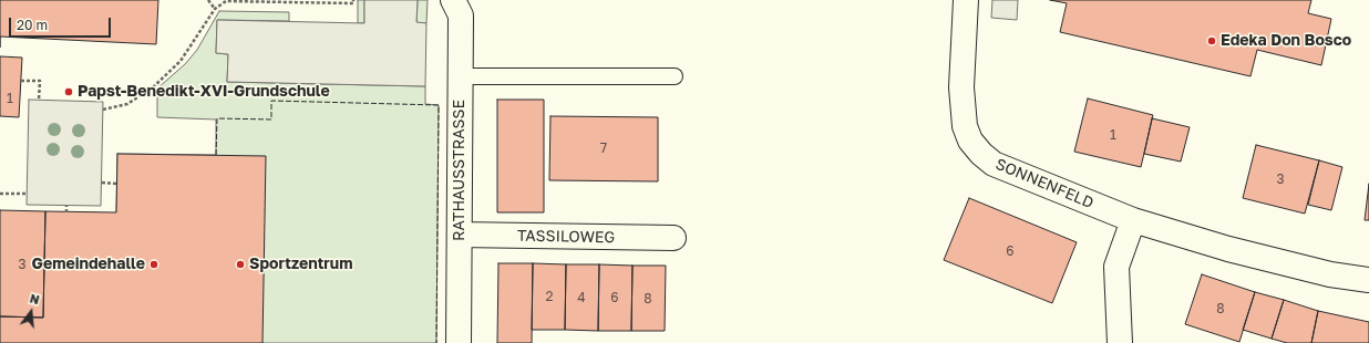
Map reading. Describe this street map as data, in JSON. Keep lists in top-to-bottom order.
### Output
{
  "streets": {
    "street": ["RATHAUSSTRASSE", "SONNENFELD", "TASSILOWEG"]
  },
  "crossings": [
    ["RATHAUSSTRASSE", "TASSILOWEG"]
  ],
  "places": [
    "Edeka Don Bosco",
    "Papst-Benedikt-XVI-Grundschule",
    "Gemeindehalle",
    "Sportzentrum"
  ],
  "house_numbers": [
    "1",
    "1",
    "7",
    "3",
    "6",
    "3",
    "2",
    "4",
    "6",
    "8",
    "8"
  ],
  "scale_bar": "20 m",
  "north": "top"
}
